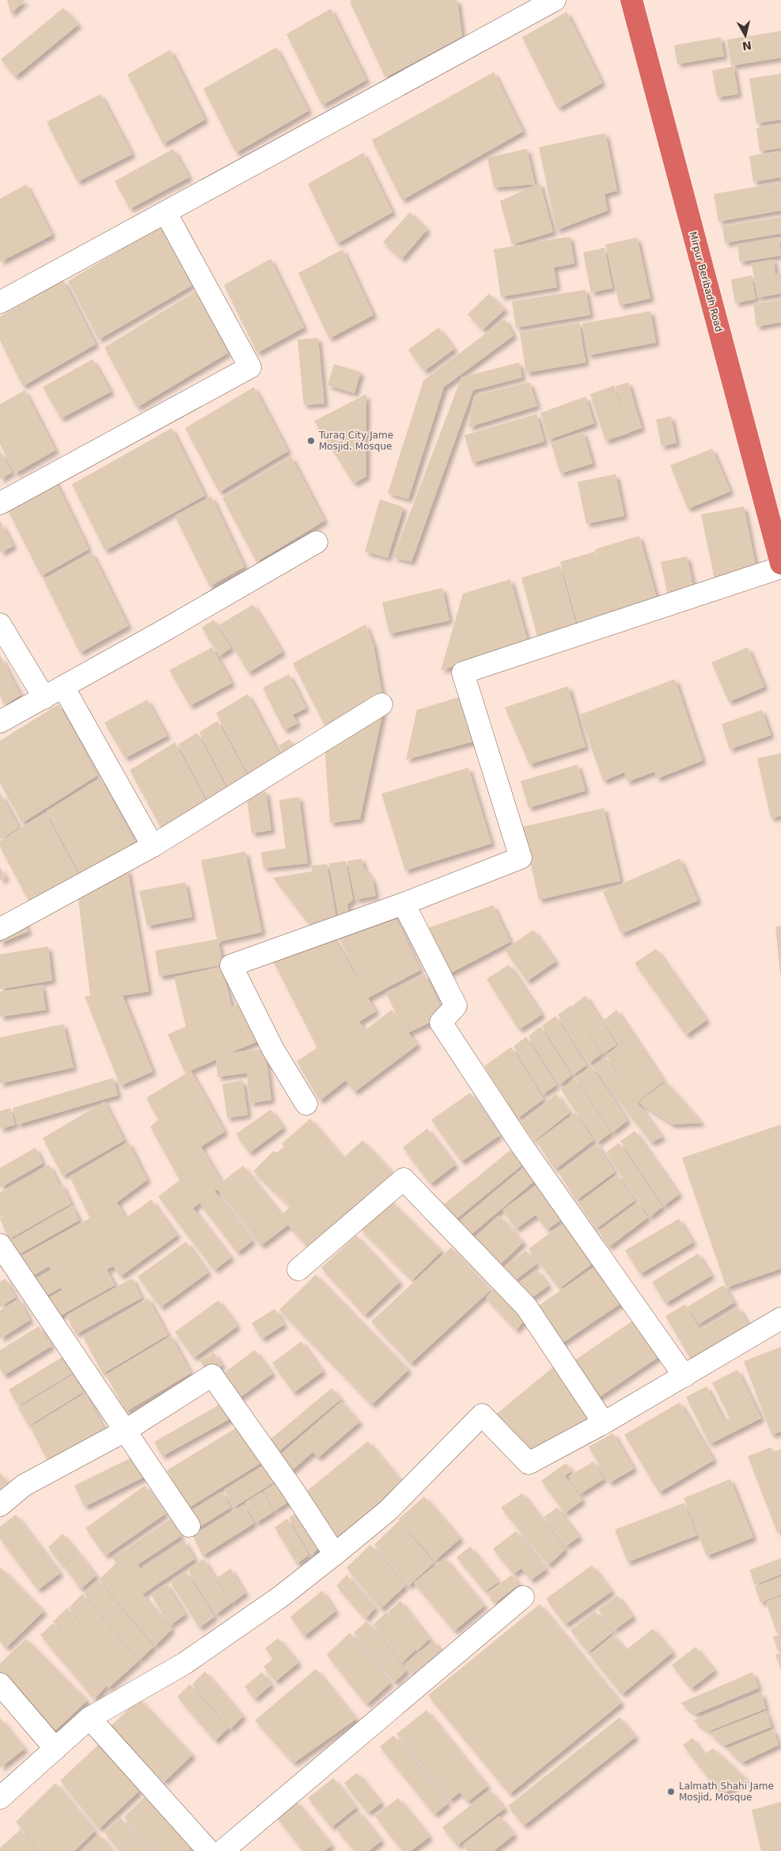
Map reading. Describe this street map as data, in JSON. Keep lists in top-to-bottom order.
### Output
{
  "streets": {
    "highway": ["Mirpur Beribadh Road"]
  },
  "places": ["Turag City Jame Mosjid, Mosque", "Lalmath Shahi Jame Mosjid, Mosque"],
  "north": "bottom"
}
